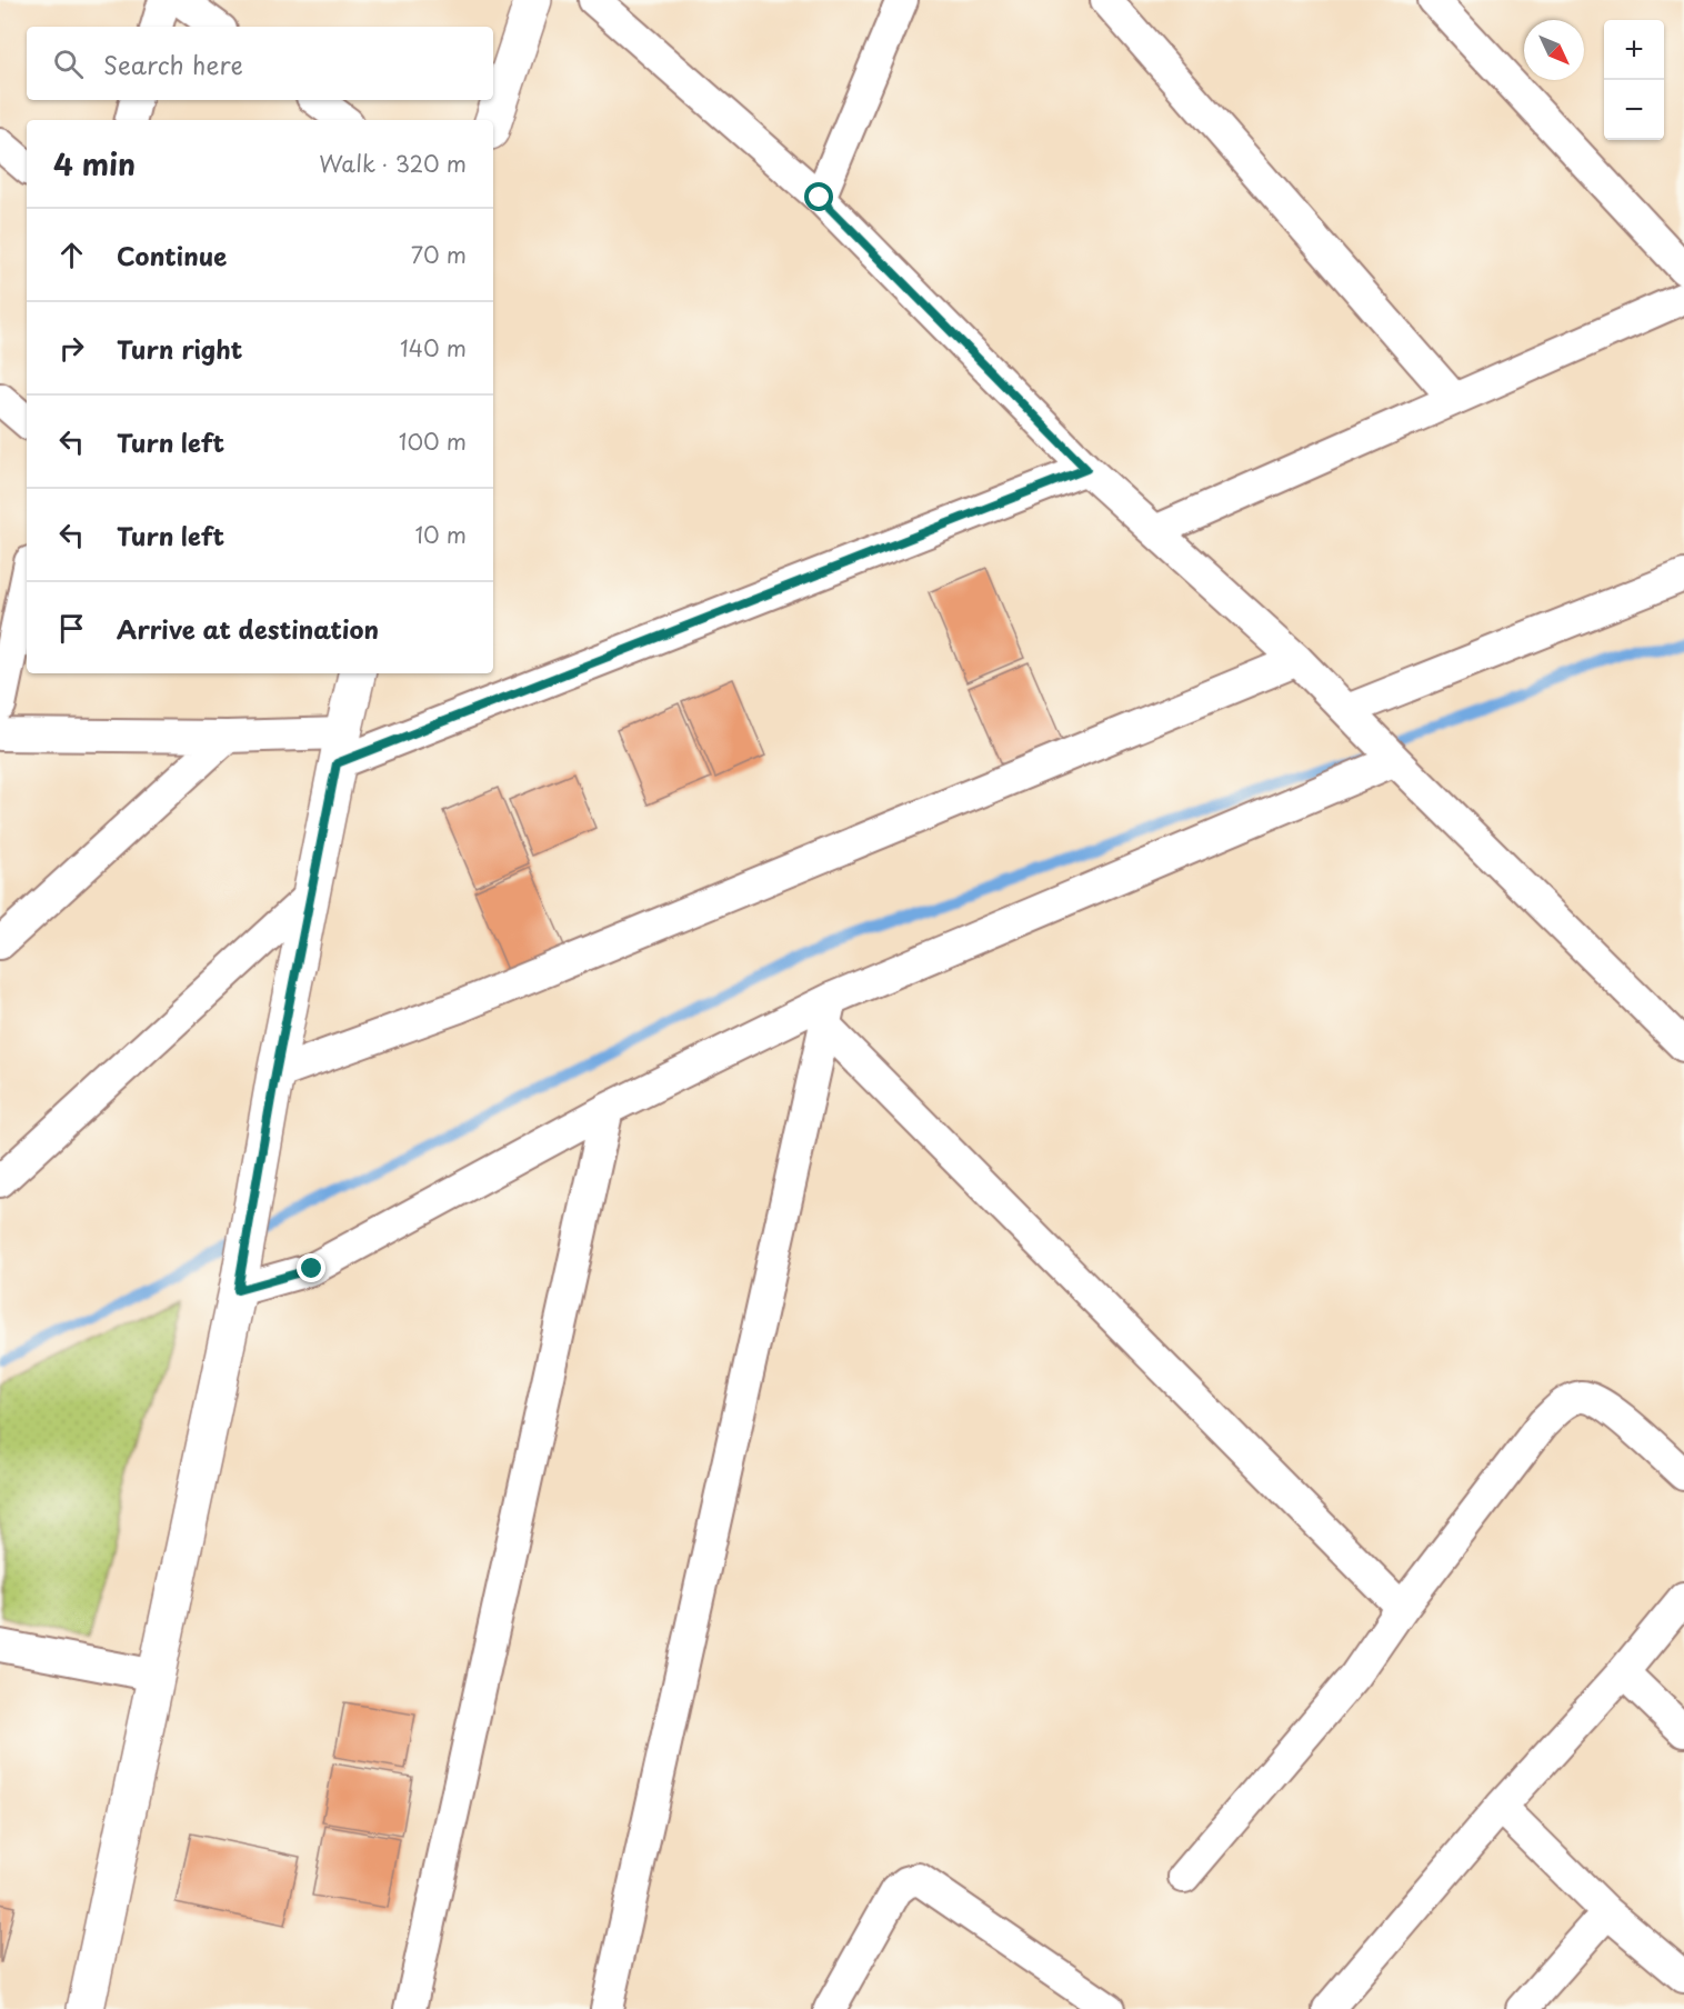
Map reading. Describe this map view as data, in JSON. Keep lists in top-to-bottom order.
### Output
{
  "north": "bottom right",
  "page": {
    "map_buttons": ["+", "−"],
    "search": "Search here",
    "heading": ["4 min", "Walk · 320 m"],
    "list": [
      ["Continue", "70 m"],
      ["Turn right", "140 m"],
      ["Turn left", "100 m"],
      ["Turn left", "10 m"],
      "Arrive at destination"
    ]
  }
}
